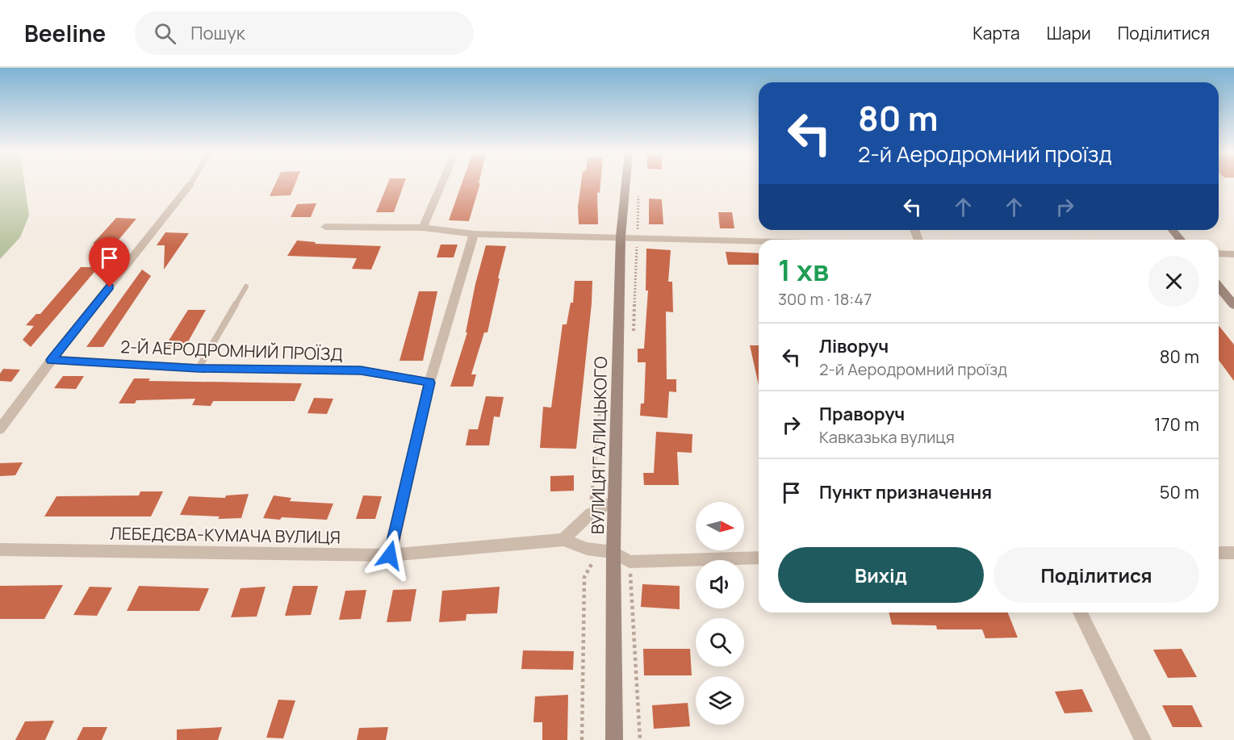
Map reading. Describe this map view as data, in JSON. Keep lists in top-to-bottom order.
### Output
{
  "streets": {
    "street": ["2-Й АЕРОДРОМНИЙ ПРОЇЗД", "ВУЛИЦЯ ГАЛИЦЬКОГО", "ЛЕБЕДЄВА-КУМАЧА ВУЛИЦЯ"]
  },
  "crossings": [
    ["ВУЛИЦЯ ГАЛИЦЬКОГО", "ЛЕБЕДЄВА-КУМАЧА ВУЛИЦЯ"]
  ],
  "north": "right",
  "page": {
    "header": "Beeline",
    "search": "Пошук",
    "nav": ["Карта", "Шари", "Поділитися"],
    "turn": ["80 m", "2-й Аеродромний проїзд"],
    "heading": ["1 хв", "300 m · 18:47"],
    "list": [
      {
        "name": "Ліворуч",
        "note": "2-й Аеродромний проїзд",
        "value": "80 m"
      },
      {
        "name": "Праворуч",
        "note": "Кавказька вулиця",
        "value": "170 m"
      },
      {
        "name": "Пункт призначення",
        "value": "50 m"
      }
    ],
    "buttons": ["Вихід", "Поділитися"]
  }
}
